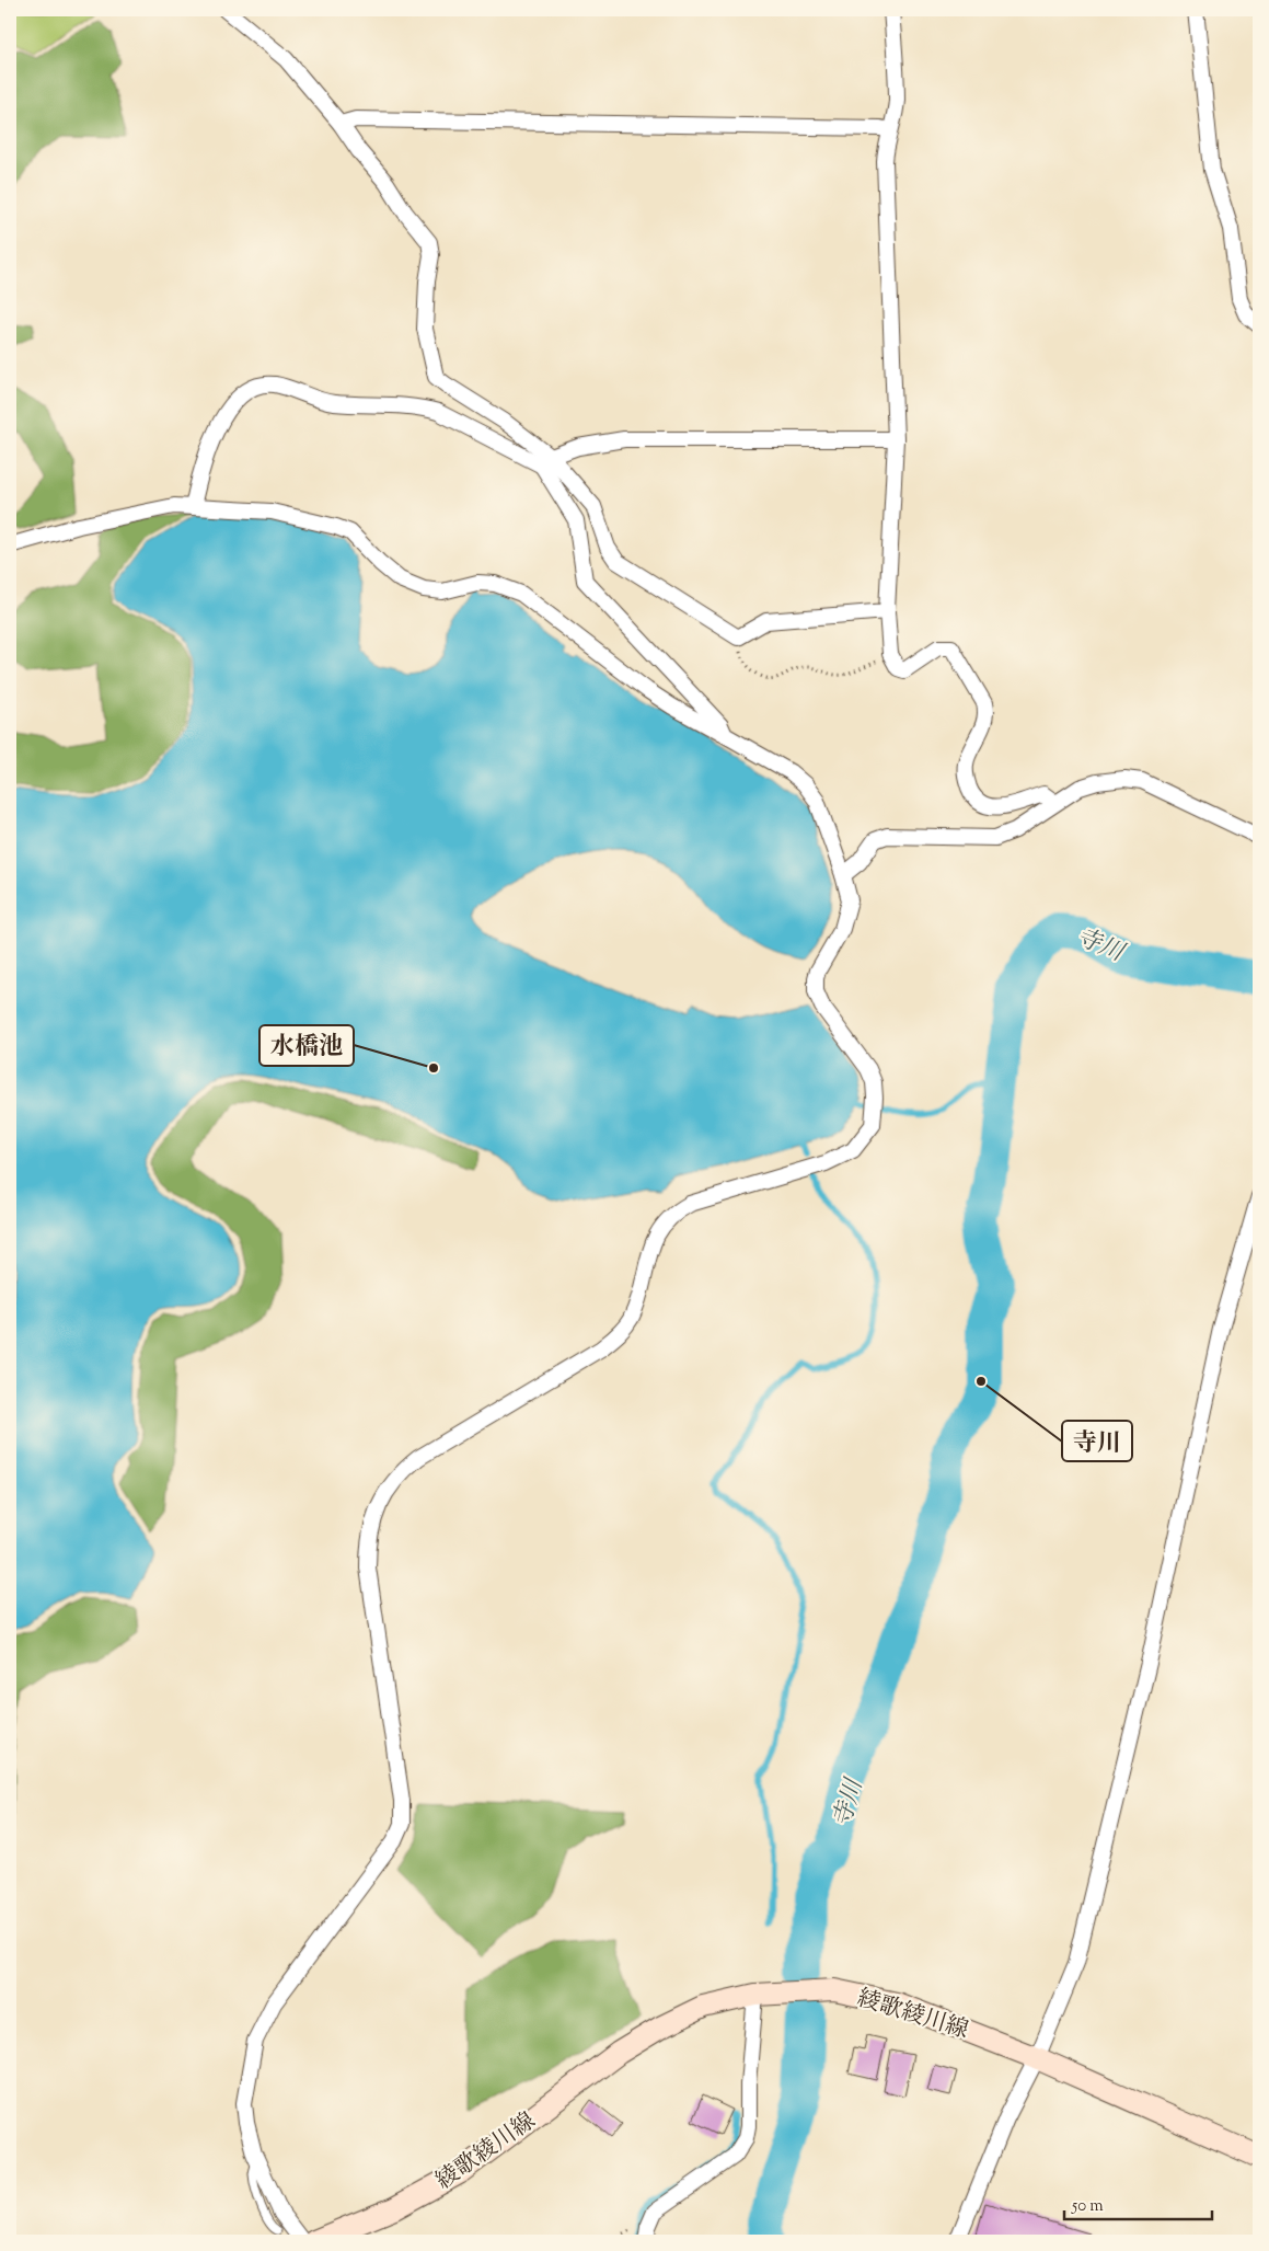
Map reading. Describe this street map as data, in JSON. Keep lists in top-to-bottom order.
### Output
{
  "streets": {
    "main road": ["綾歌綾川線"]
  },
  "water": ["寺川"],
  "places": ["水橋池", "寺川"],
  "scale_bar": "50 m"
}
